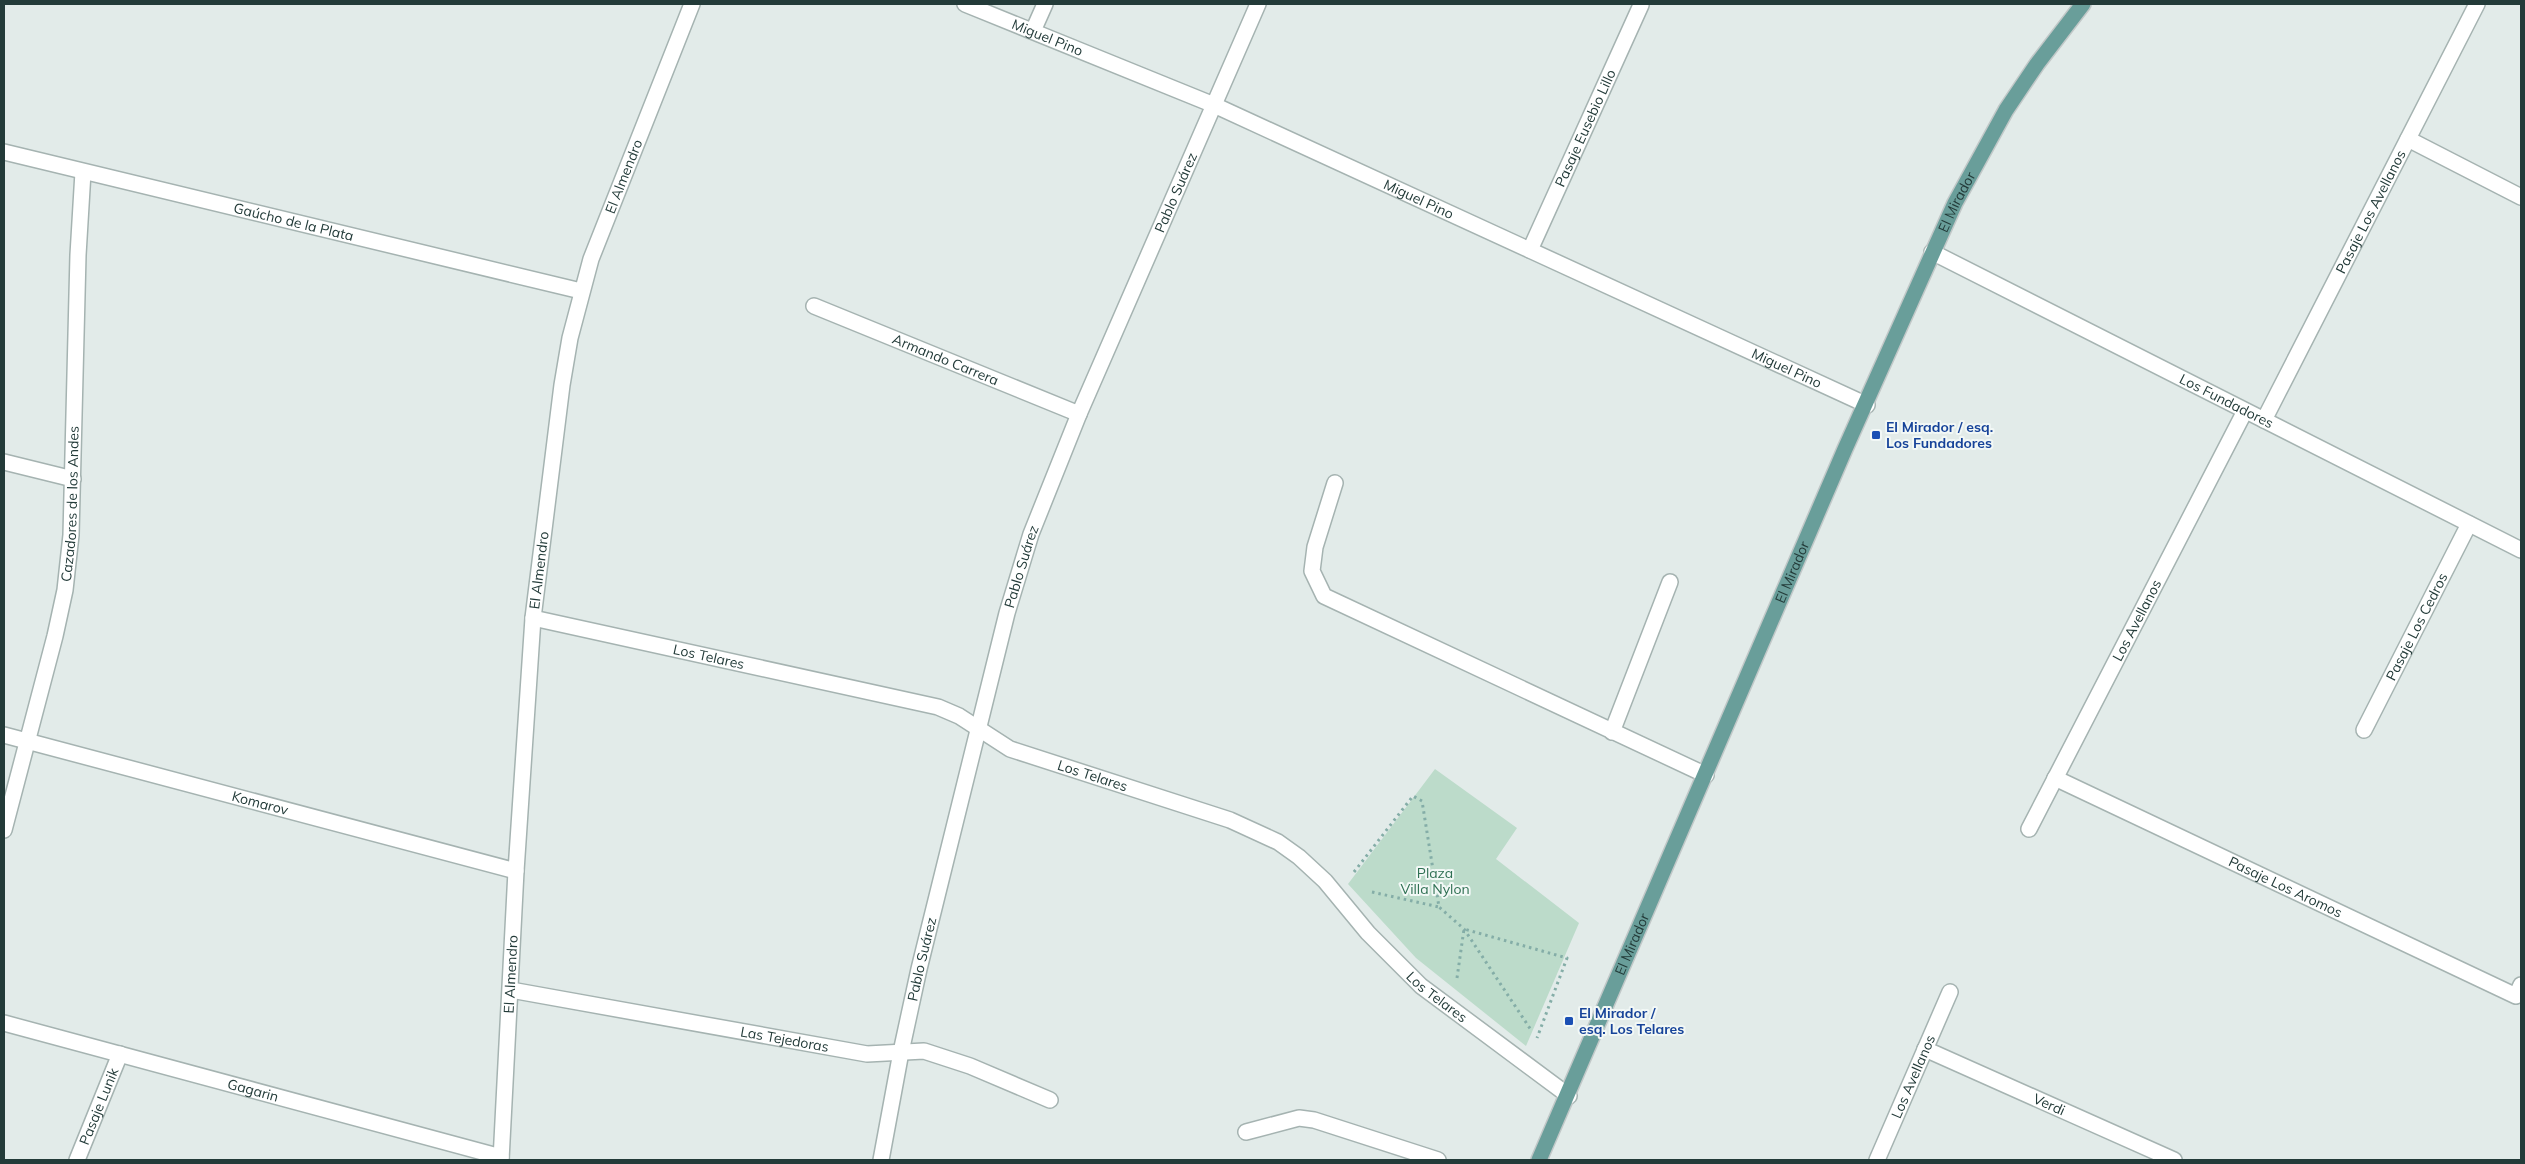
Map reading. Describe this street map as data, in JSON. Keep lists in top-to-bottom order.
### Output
{
  "streets": {
    "main road": ["El Mirador"],
    "street": [
      "Miguel Pino",
      "Pasaje Eusebio Lillo",
      "El Almendro",
      "Pablo Suárez",
      "Pasaje Los Avellanos",
      "Gaúcho de la Plata",
      "Armando Carrera",
      "Los Fundadores",
      "Cazadores de los Andes",
      "Los Avellanos",
      "Pasaje Los Cedros",
      "Los Telares",
      "Komarov",
      "Pasaje Los Aromos",
      "Las Tejedoras",
      "Gagarin",
      "Verdi",
      "Pasaje Lunik"
    ]
  },
  "crossings": [
    ["Miguel Pino", "Pasaje Eusebio Lillo"],
    ["Miguel Pino", "Pablo Suárez"],
    ["Miguel Pino", "El Mirador"],
    ["El Almendro", "Gaúcho de la Plata"],
    ["El Almendro", "Los Telares"],
    ["El Almendro", "Komarov"],
    ["El Almendro", "Las Tejedoras"],
    ["El Almendro", "Gagarin"],
    ["Pablo Suárez", "Armando Carrera"],
    ["Pablo Suárez", "Los Telares"],
    ["Pablo Suárez", "Las Tejedoras"],
    ["El Mirador", "Los Fundadores"],
    ["El Mirador", "Los Telares"],
    ["Pasaje Los Avellanos", "Los Fundadores"],
    ["Gaúcho de la Plata", "Cazadores de los Andes"],
    ["Los Fundadores", "Los Avellanos"],
    ["Los Fundadores", "Pasaje Los Cedros"],
    ["Cazadores de los Andes", "Komarov"],
    ["Los Avellanos", "Pasaje Los Aromos"],
    ["Los Avellanos", "Verdi"],
    ["Gagarin", "Pasaje Lunik"]
  ],
  "parks": ["Plaza Villa Nylon"],
  "places": {
    "transit": ["El Mirador / esq. Los Fundadores", "El Mirador / esq. Los Telares"]
  }
}
